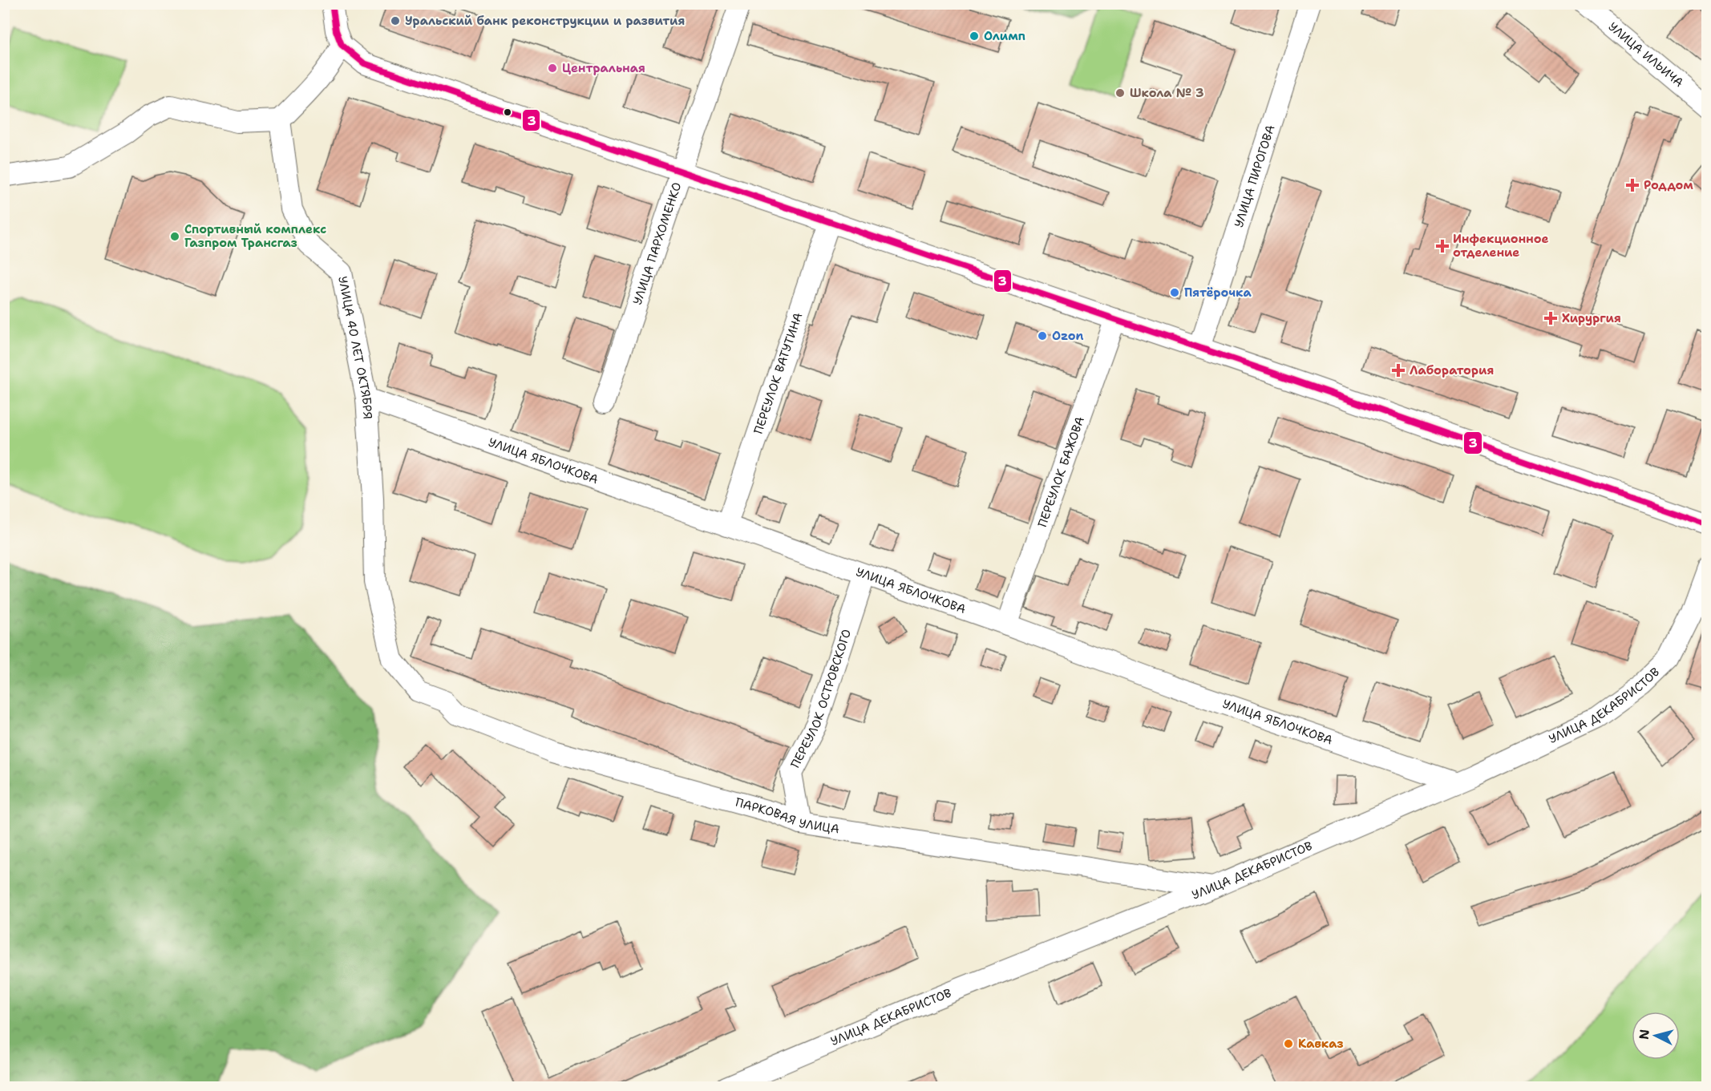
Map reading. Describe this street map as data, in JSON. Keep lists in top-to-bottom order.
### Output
{
  "streets": {
    "street": [
      "УЛИЦА ИЛЬИЧА",
      "УЛИЦА ПИРОГОВА",
      "УЛИЦА ПАРХОМЕНКО",
      "УЛИЦА 40 ЛЕТ ОКТЯБРЯ",
      "ПЕРЕУЛОК ВАТУТИНА",
      "УЛИЦА ЯБЛОЧКОВА",
      "ПЕРЕУЛОК БАЖОВА",
      "ПЕРЕУЛОК ОСТРОВСКОГО",
      "УЛИЦА ДЕКАБРИСТОВ",
      "ПАРКОВАЯ УЛИЦА"
    ]
  },
  "crossings": [
    ["УЛИЦА 40 ЛЕТ ОКТЯБРЯ", "УЛИЦА ЯБЛОЧКОВА"],
    ["УЛИЦА 40 ЛЕТ ОКТЯБРЯ", "ПАРКОВАЯ УЛИЦА"],
    ["ПЕРЕУЛОК ВАТУТИНА", "УЛИЦА ЯБЛОЧКОВА"],
    ["УЛИЦА ЯБЛОЧКОВА", "ПЕРЕУЛОК БАЖОВА"],
    ["УЛИЦА ЯБЛОЧКОВА", "ПЕРЕУЛОК ОСТРОВСКОГО"],
    ["УЛИЦА ЯБЛОЧКОВА", "УЛИЦА ДЕКАБРИСТОВ"],
    ["ПЕРЕУЛОК ОСТРОВСКОГО", "ПАРКОВАЯ УЛИЦА"],
    ["УЛИЦА ДЕКАБРИСТОВ", "ПАРКОВАЯ УЛИЦА"]
  ],
  "places": {
    "other": [
      "Уральский банк реконструкции и развития",
      "Олимп",
      "Центральная",
      "Школа № 3",
      "Спортивный комплекс Газпром Трансгаз",
      "Пятёрочка",
      "Ozon",
      "Кавказ"
    ],
    "health": [
      "Роддом",
      "Инфекционное отделение",
      "Хирургия",
      "Лаборатория"
    ]
  },
  "lines": ["transit line 3"],
  "north": "left"
}
